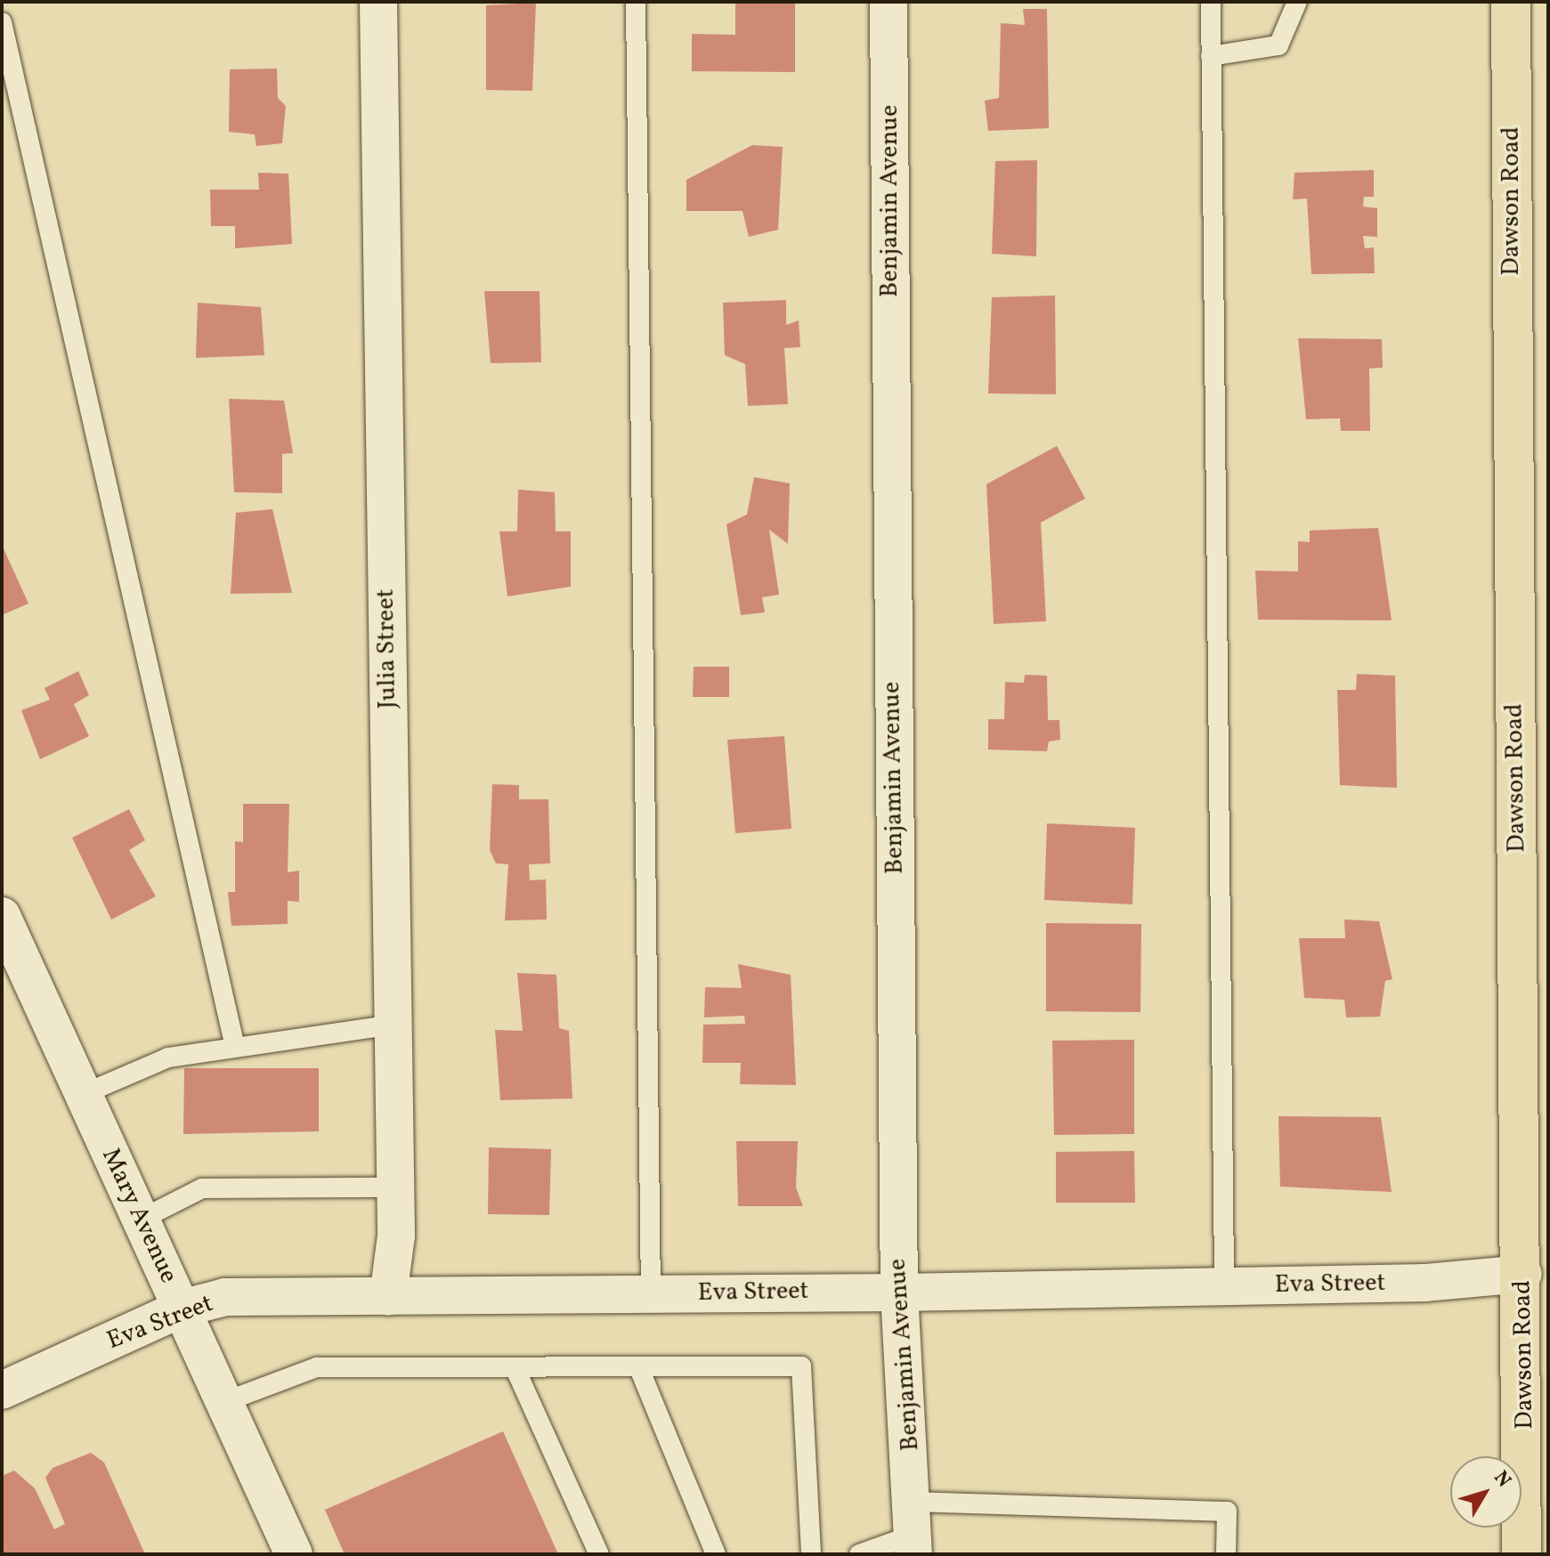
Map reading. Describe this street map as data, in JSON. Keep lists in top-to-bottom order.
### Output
{
  "streets": {
    "main road": ["Dawson Road"],
    "street": [
      "Benjamin Avenue",
      "Julia Street",
      "Mary Avenue",
      "Eva Street"
    ]
  },
  "crossings": [
    ["Benjamin Avenue", "Eva Street"],
    ["Dawson Road", "Eva Street"],
    ["Julia Street", "Eva Street"],
    ["Mary Avenue", "Eva Street"]
  ],
  "north": "top right"
}
